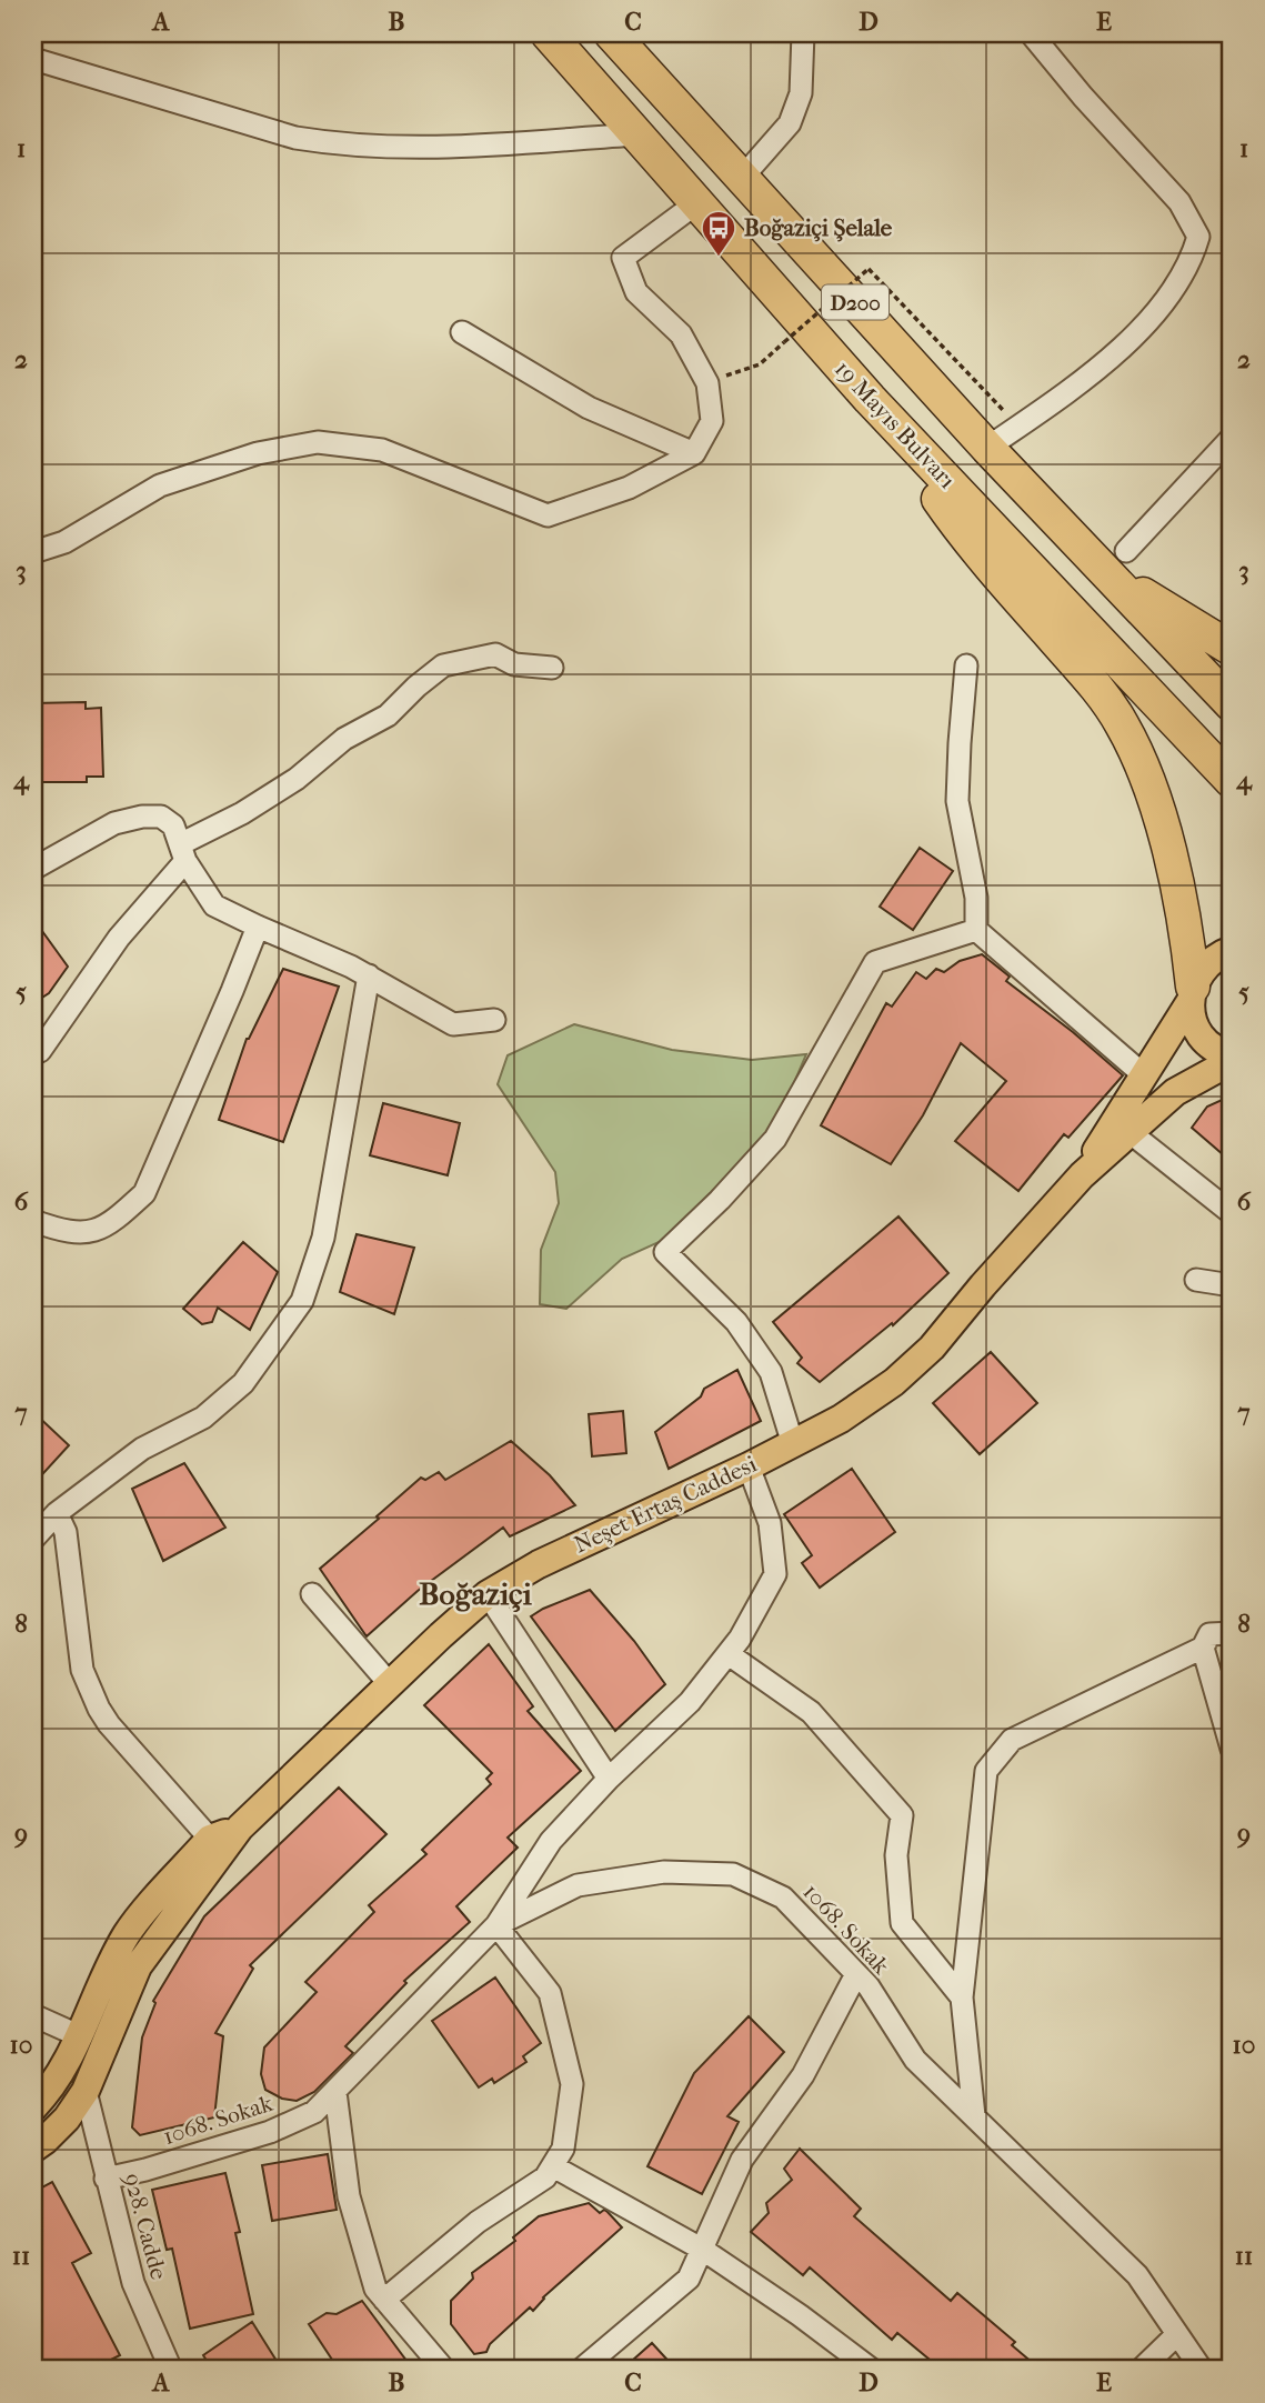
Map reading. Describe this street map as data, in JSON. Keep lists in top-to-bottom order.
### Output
{
  "streets": {
    "highway": ["D200", "19 Mayıs Bulvarı"],
    "main road": ["Neşet Ertaş Caddesi"],
    "street": ["1068. Sokak", "928. Cadde"]
  },
  "crossings": [
    ["Neşet Ertaş Caddesi", "928. Cadde"],
    ["1068. Sokak", "928. Cadde"]
  ],
  "districts": ["Boğaziçi"],
  "places": {
    "bus stop": ["Boğaziçi Şelale"]
  },
  "grid": {
    "columns": [
      "A",
      "B",
      "C",
      "D",
      "E"
    ],
    "rows": [
      "1",
      "2",
      "3",
      "4",
      "5",
      "6",
      "7",
      "8",
      "9",
      "10",
      "11"
    ]
  }
}
